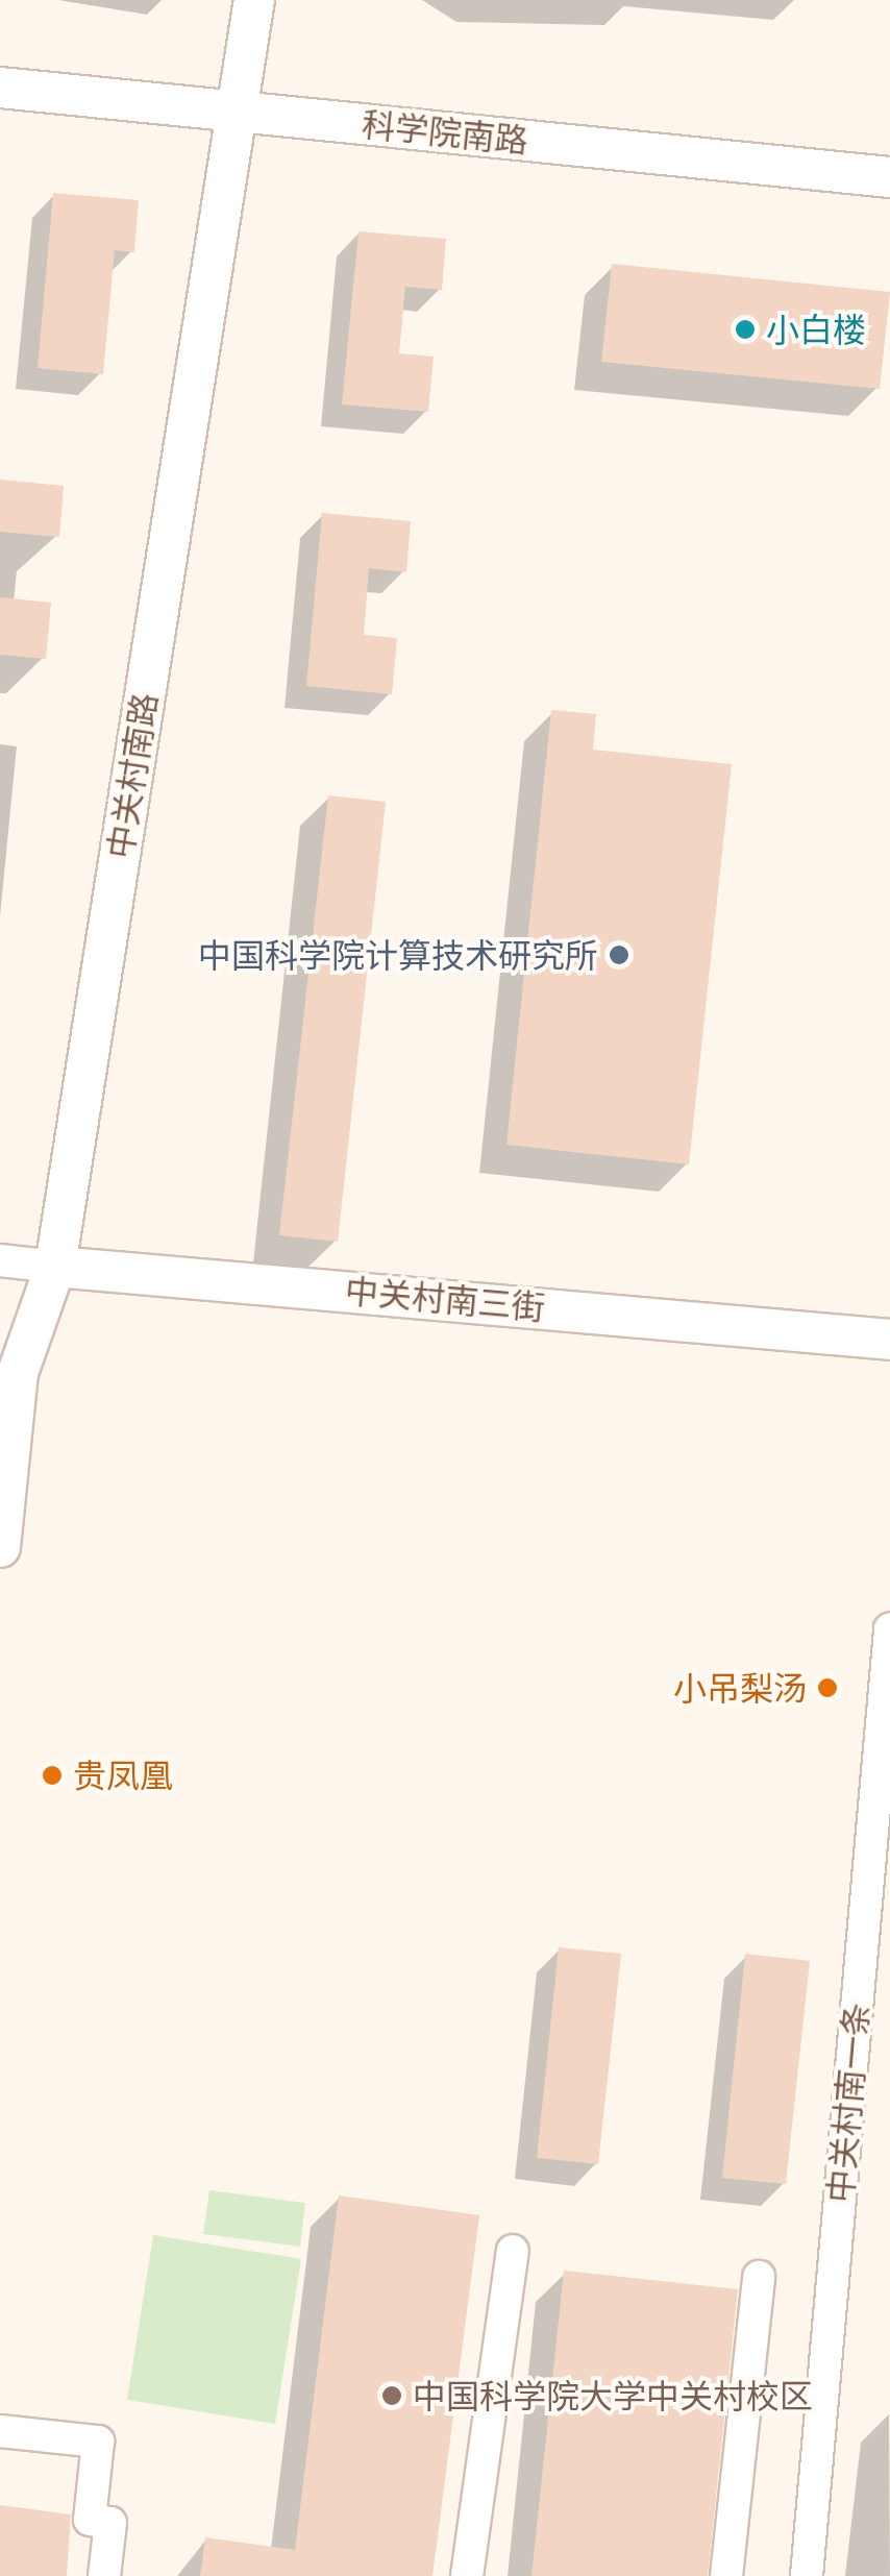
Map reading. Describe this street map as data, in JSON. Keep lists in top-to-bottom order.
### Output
{
  "streets": {
    "street": [
      "科学院南路",
      "中关村南路",
      "中关村南三街",
      "中关村南一条"
    ]
  },
  "crossings": [
    ["科学院南路", "中关村南路"],
    ["中关村南路", "中关村南三街"]
  ],
  "places": [
    "小白楼",
    "中国科学院计算技术研究所",
    "小吊梨汤",
    "贵凤凰",
    "中国科学院大学中关村校区"
  ]
}
